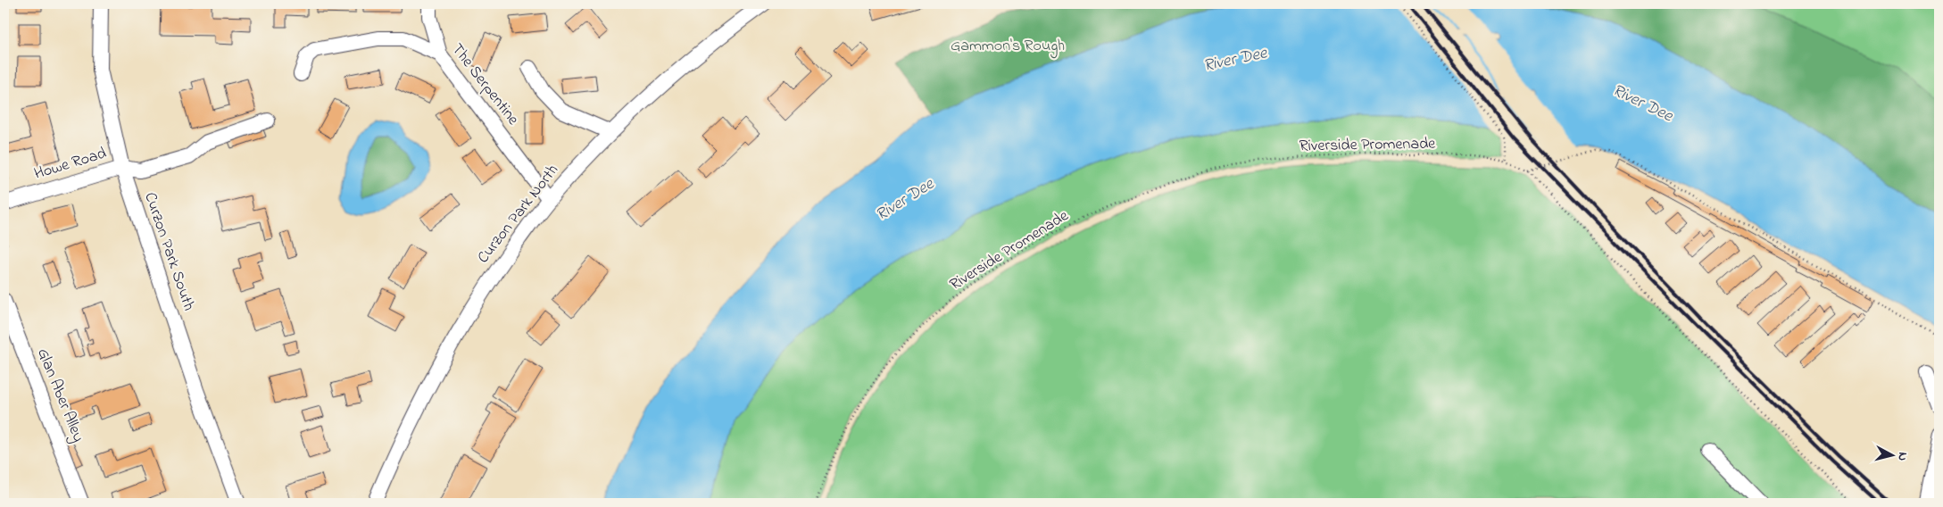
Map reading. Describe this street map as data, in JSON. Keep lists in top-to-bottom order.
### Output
{
  "streets": {
    "street": [
      "The Serpentine",
      "Howe Road",
      "Curzon Park North",
      "Curzon Park South",
      "Glan Aber Alley"
    ],
    "path": ["Riverside Promenade"]
  },
  "crossings": [
    ["The Serpentine", "Curzon Park North"],
    ["Howe Road", "Curzon Park South"]
  ],
  "water": ["River Dee"],
  "parks": ["Gammon's Rough"],
  "north": "right"
}
